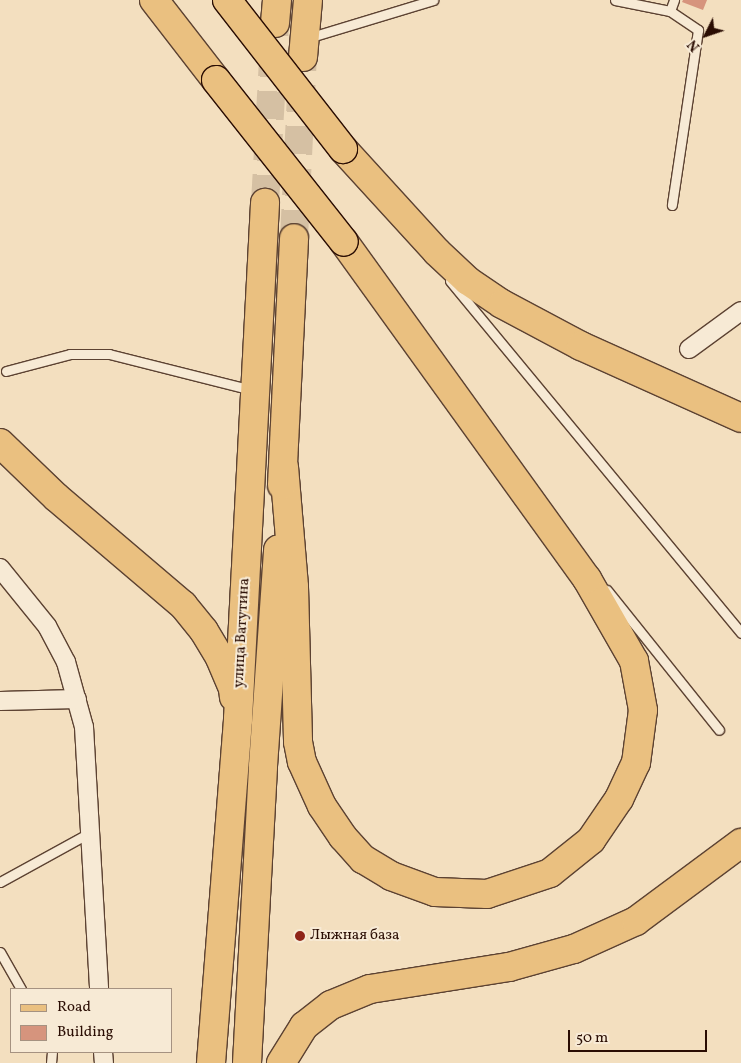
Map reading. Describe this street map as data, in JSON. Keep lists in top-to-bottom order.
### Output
{
  "streets": {
    "main road": ["улица Ватутина"]
  },
  "places": ["Лыжная база"],
  "legend": ["Road", "Building"],
  "scale_bar": "50 m",
  "north": "bottom left"
}
